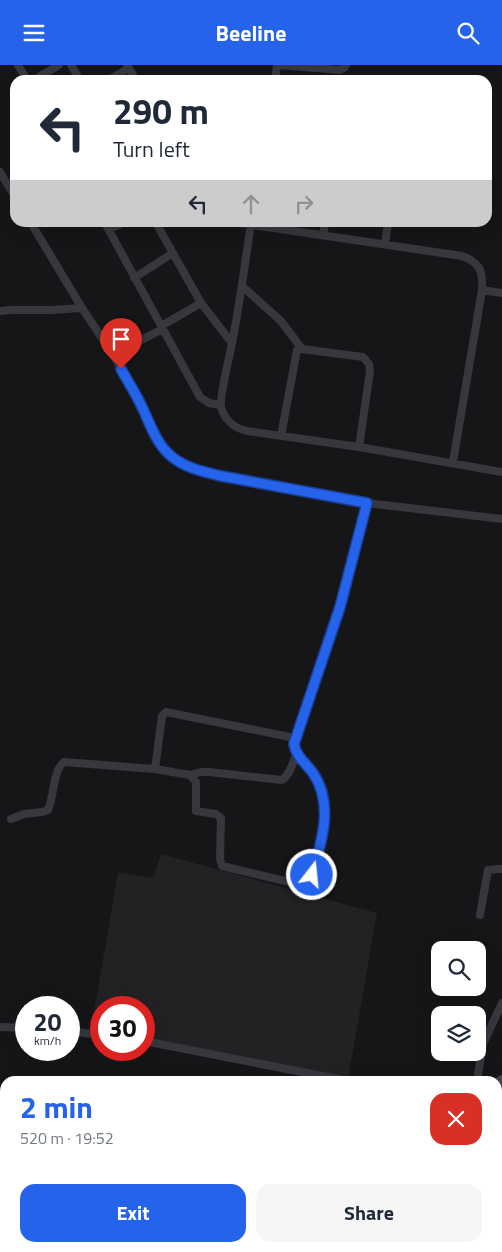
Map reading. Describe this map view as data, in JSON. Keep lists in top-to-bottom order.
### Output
{
  "page": {
    "header": "Beeline",
    "turn": ["290 m", "Turn left"],
    "speed": "20 km/h",
    "limit": "30",
    "heading": ["2 min", "520 m · 19:52"],
    "buttons": ["Exit", "Share"]
  }
}
